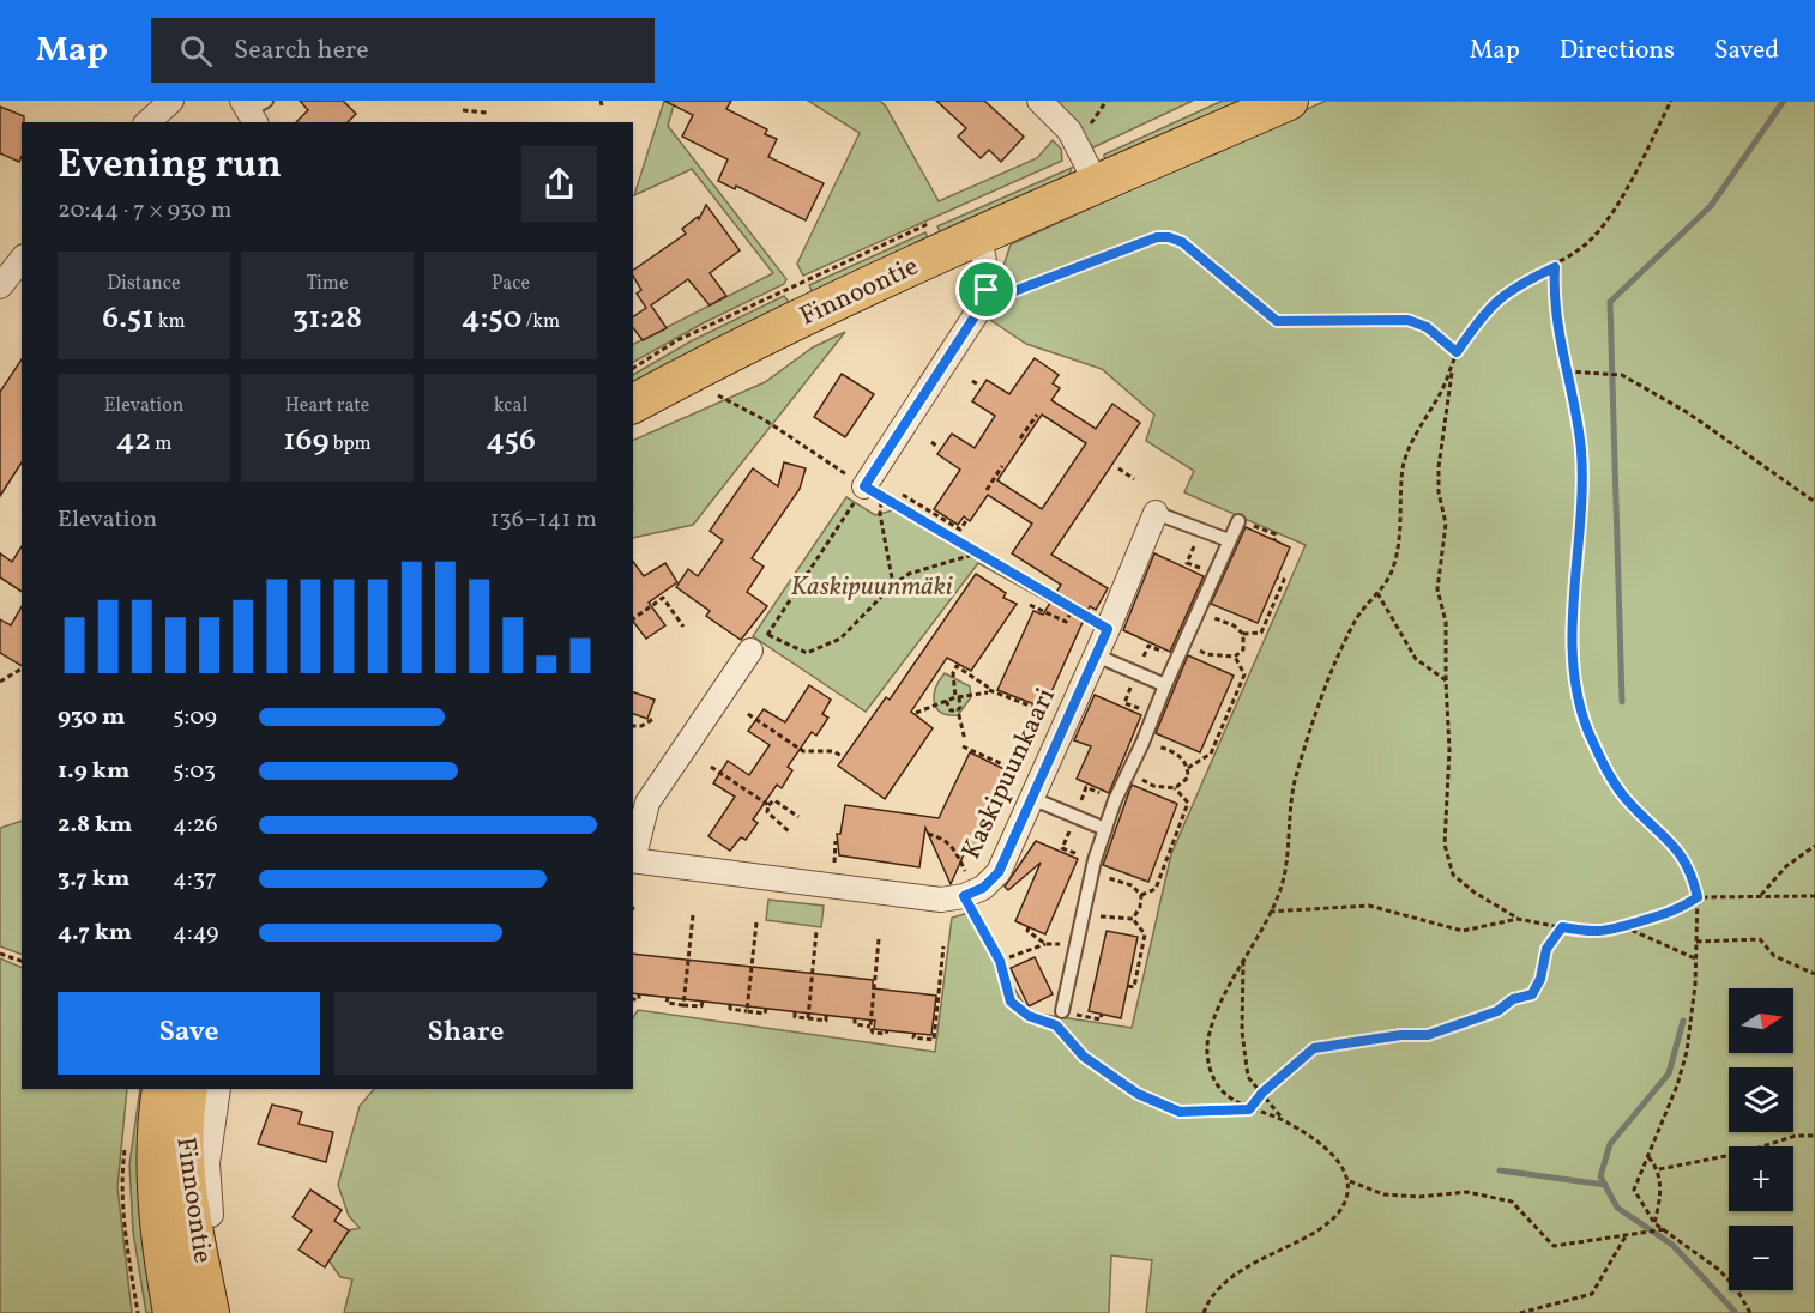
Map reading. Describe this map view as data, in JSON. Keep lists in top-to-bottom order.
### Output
{
  "streets": {
    "main road": ["Finnoontie"],
    "street": ["Kaskipuunkaari"]
  },
  "parks": ["Kaskipuunmäki"],
  "north": "right",
  "page": {
    "header": "Map",
    "search": "Search here",
    "nav": ["Map", "Directions", "Saved"],
    "heading": ["Evening run", "20:44 · 7 × 930 m"],
    "stats": [
      ["Distance", "6.51 km"],
      ["Time", "31:28"],
      ["Pace", "4:50 /km"],
      ["Elevation", "42 m"],
      ["Heart rate", "169 bpm"],
      ["kcal", "456"]
    ],
    "chart": ["Elevation", "136–141 m"],
    "list": [
      {
        "name": "930 m",
        "note": "5:09"
      },
      {
        "name": "1.9 km",
        "note": "5:03"
      },
      {
        "name": "2.8 km",
        "note": "4:26"
      },
      {
        "name": "3.7 km",
        "note": "4:37"
      },
      {
        "name": "4.7 km",
        "note": "4:49"
      }
    ],
    "buttons": ["Save", "Share"],
    "map_buttons": ["+", "−"]
  }
}
